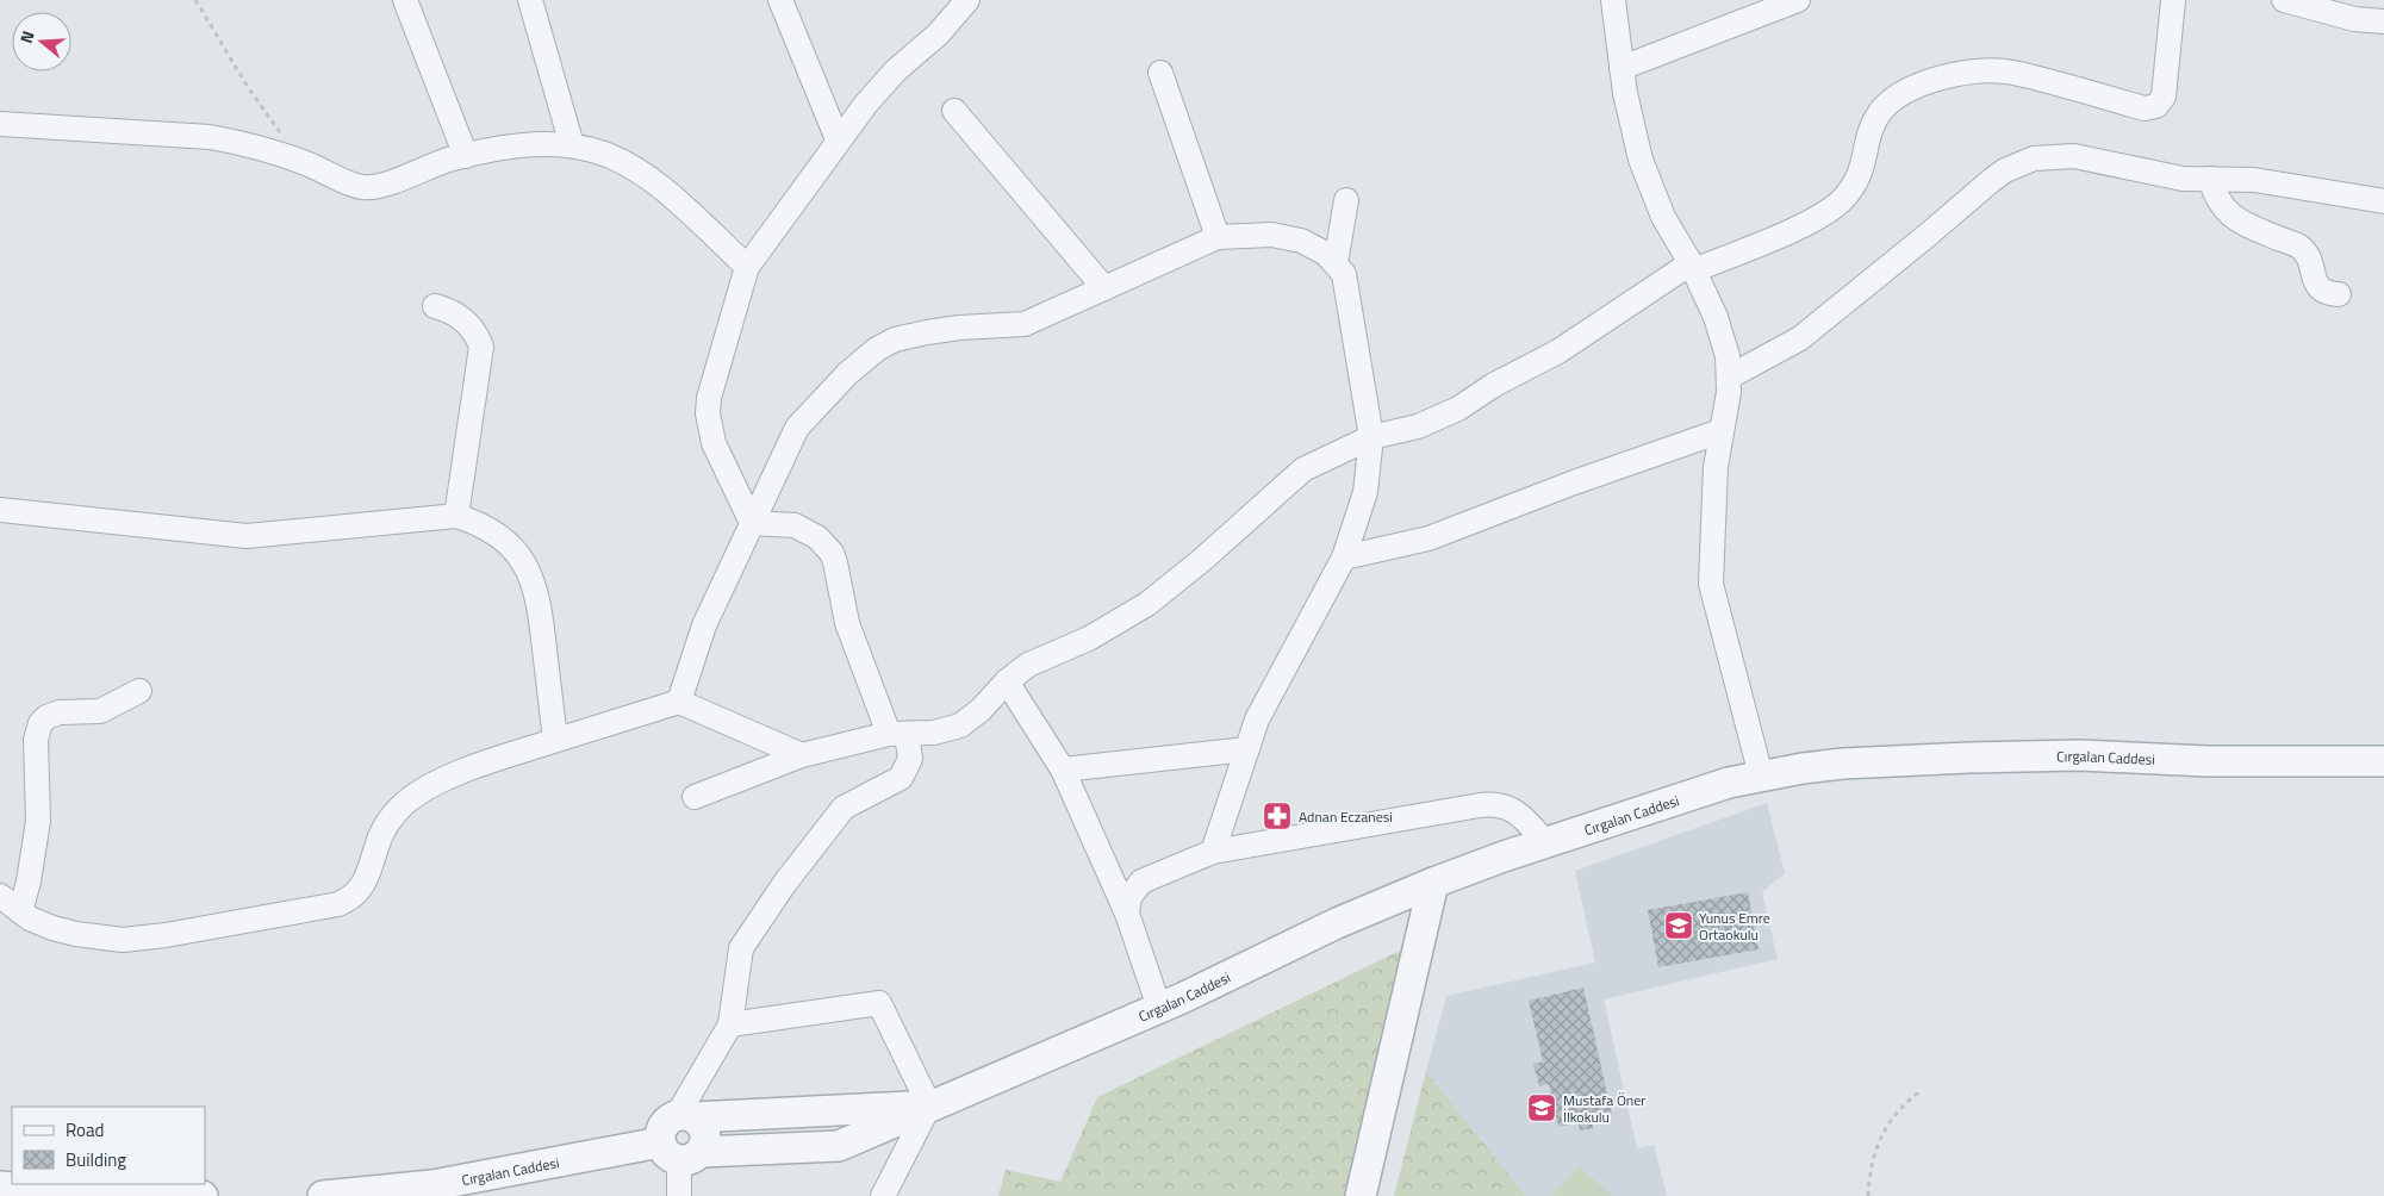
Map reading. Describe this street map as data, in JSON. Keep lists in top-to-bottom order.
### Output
{
  "streets": {
    "street": ["Cırgalan Caddesi"]
  },
  "places": {
    "pharmacy": ["Adnan Eczanesi"],
    "school or university": ["Yunus Emre Ortaokulu", "Mustafa Öner İlkokulu"]
  },
  "legend": ["Road", "Building"],
  "north": "left"
}
